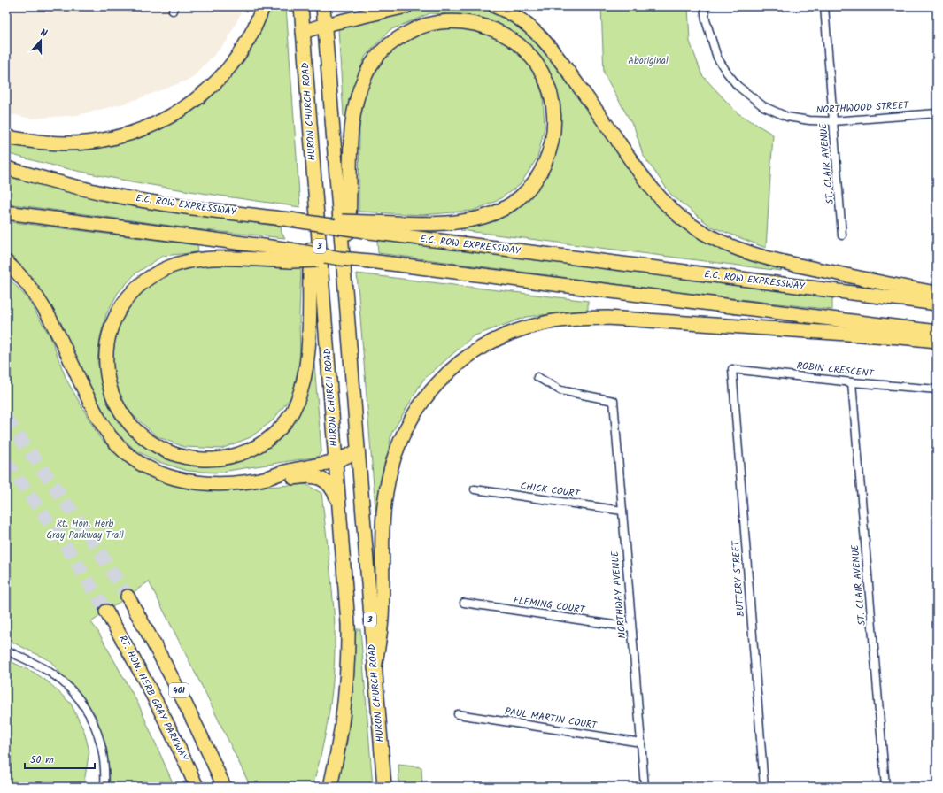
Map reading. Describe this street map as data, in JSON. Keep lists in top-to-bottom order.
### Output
{
  "streets": {
    "highway": [
      "HURON CHURCH ROAD",
      "E.C. ROW EXPRESSWAY",
      "3",
      "401",
      "RT. HON. HERB GRAY PARKWAY"
    ],
    "street": [
      "NORTHWOOD STREET",
      "ST. CLAIR AVENUE",
      "ROBIN CRESCENT",
      "CHICK COURT",
      "BUTTERY STREET",
      "NORTHWAY AVENUE",
      "FLEMING COURT",
      "PAUL MARTIN COURT"
    ]
  },
  "crossings": [
    ["NORTHWOOD STREET", "ST. CLAIR AVENUE"],
    ["ST. CLAIR AVENUE", "ROBIN CRESCENT"],
    ["ROBIN CRESCENT", "BUTTERY STREET"],
    ["CHICK COURT", "NORTHWAY AVENUE"],
    ["NORTHWAY AVENUE", "FLEMING COURT"],
    ["NORTHWAY AVENUE", "PAUL MARTIN COURT"]
  ],
  "parks": ["Aboriginal", "Rt. Hon. Herb Gray Parkway Trail"],
  "scale_bar": "50 m",
  "north": "top"
}
